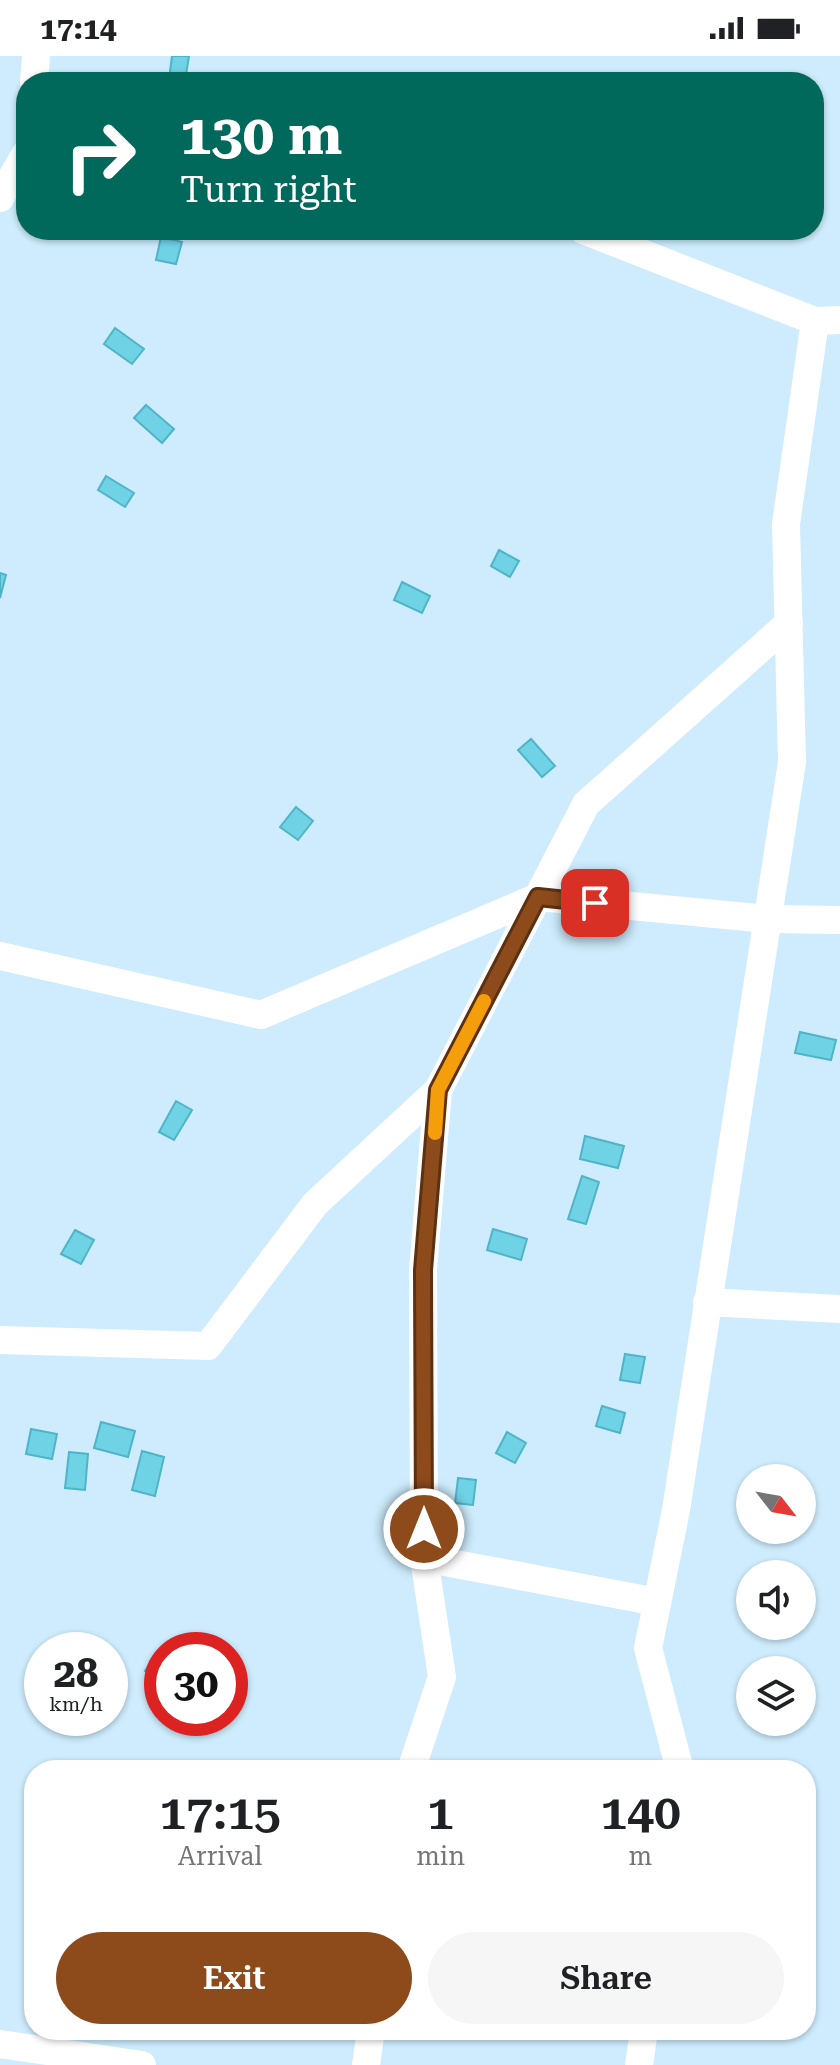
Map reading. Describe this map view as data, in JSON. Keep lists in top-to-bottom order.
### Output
{
  "north": "bottom right",
  "page": {
    "status": "17:14",
    "turn": ["130 m", "Turn right"],
    "speed": "28 km/h",
    "limit": "30",
    "eta": [
      "17:15",
      "Arrival",
      "1",
      "min",
      "140",
      "m"
    ],
    "buttons": ["Exit", "Share"]
  }
}
